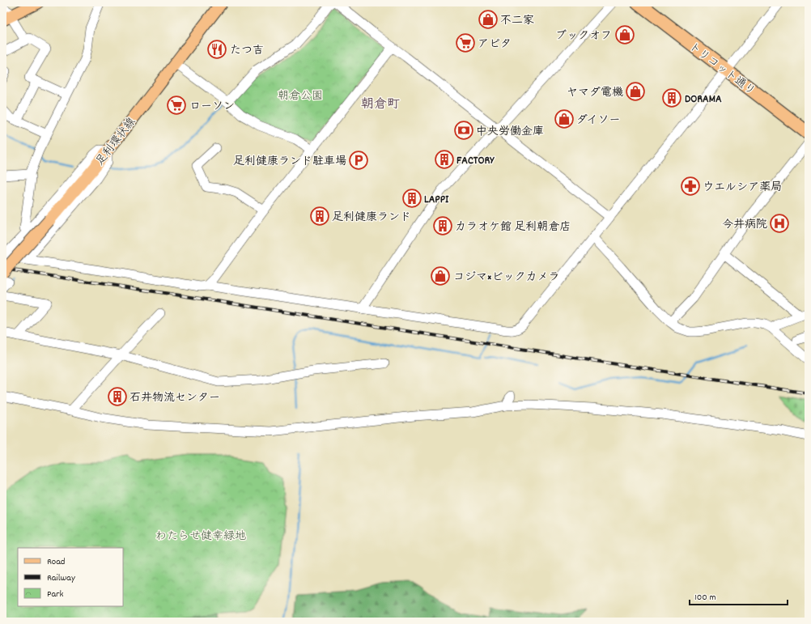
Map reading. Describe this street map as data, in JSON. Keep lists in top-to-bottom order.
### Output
{
  "streets": {
    "highway": ["トリコット通り"],
    "main road": ["足利環状線"]
  },
  "districts": ["朝倉町"],
  "parks": ["朝倉公園", "わたらせ健幸緑地"],
  "places": {
    "shop": [
      "不二家",
      "ブックオフ",
      "ヤマダ電機",
      "ダイソー",
      "コジマ×ビックカメラ"
    ],
    "supermarket": ["アピタ", "ローソン"],
    "restaurant": ["たつ吉"],
    "building": [
      "DORAMA",
      "FACTORY",
      "LAPPI",
      "足利健康ランド",
      "カラオケ館 足利朝倉店",
      "石井物流センター"
    ],
    "bank": ["中央労働金庫"],
    "parking": ["足利健康ランド駐車場"],
    "pharmacy": ["ウエルシア薬局"],
    "hospital": ["今井病院"]
  },
  "legend": ["Road", "Railway", "Park"],
  "scale_bar": "100 m"
}
